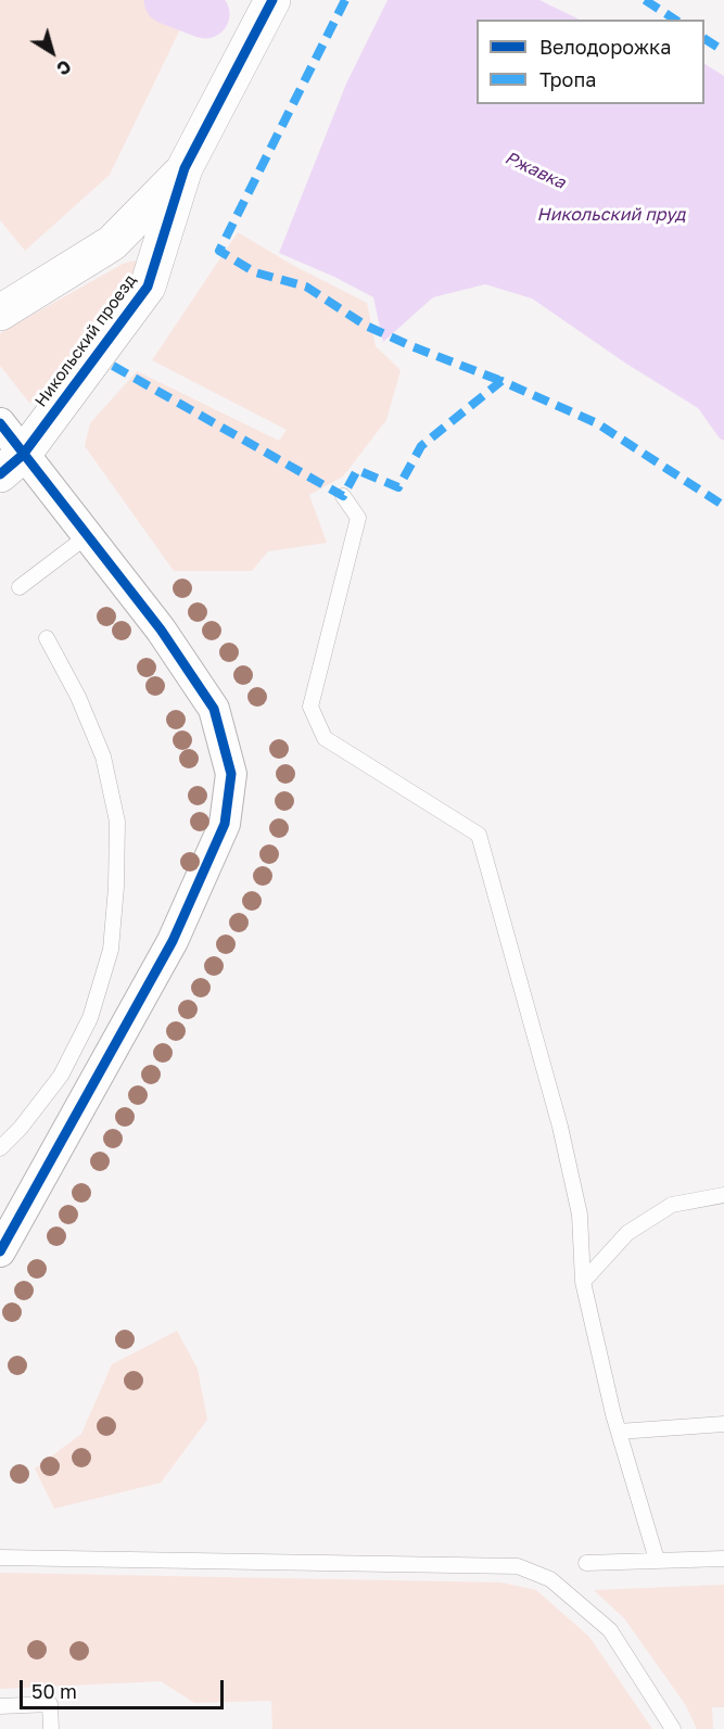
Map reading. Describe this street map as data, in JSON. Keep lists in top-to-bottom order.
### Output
{
  "streets": {
    "street": ["Никольский проезд"]
  },
  "water": ["Ржавка", "Никольский пруд"],
  "legend": ["Велодорожка", "Тропа"],
  "scale_bar": "50 m",
  "north": "bottom right"
}
